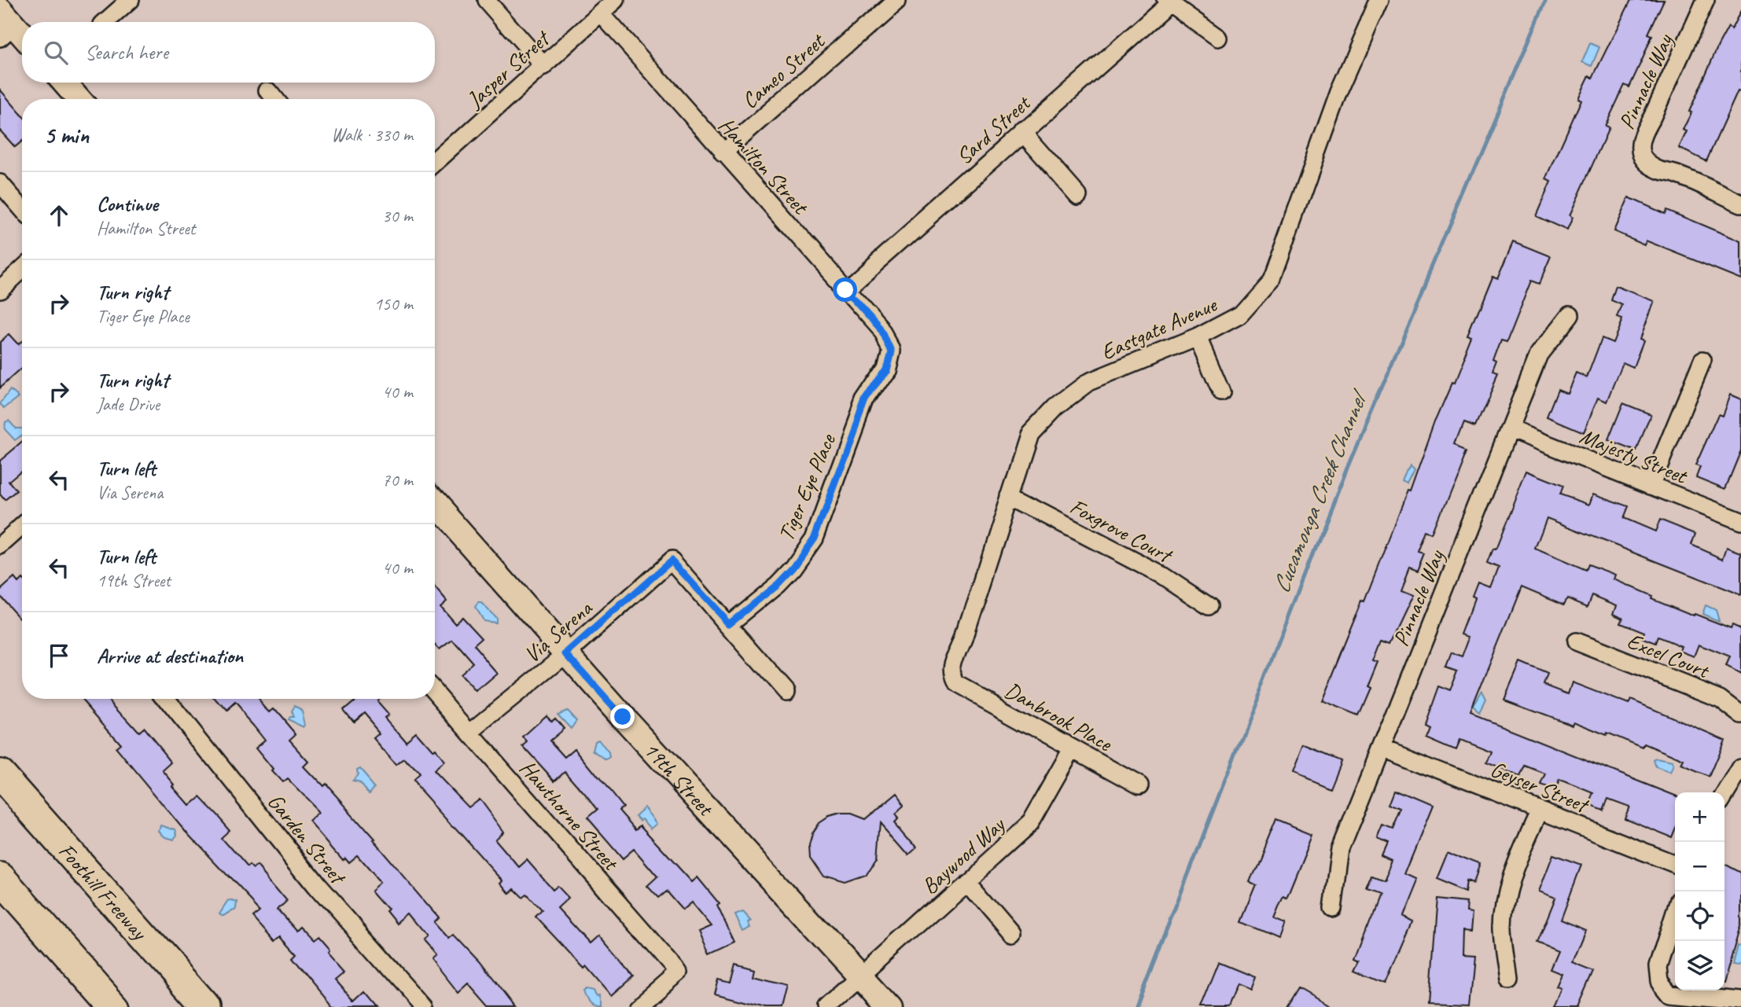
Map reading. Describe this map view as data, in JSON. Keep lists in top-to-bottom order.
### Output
{
  "streets": {
    "highway": ["Foothill Freeway"],
    "main road": ["19th Street"],
    "street": [
      "Jasper Street",
      "Cameo Street",
      "Pinnacle Way",
      "Sard Street",
      "Hamilton Street",
      "Eastgate Avenue",
      "Majesty Street",
      "Tiger Eye Place",
      "Foxgrove Court",
      "Via Serena",
      "Excel Court",
      "Danbrook Place",
      "Geyser Street",
      "Hawthorne Street",
      "Garden Street",
      "Baywood Way"
    ]
  },
  "crossings": [
    ["Jasper Street", "Hamilton Street"],
    ["Cameo Street", "Hamilton Street"],
    ["Pinnacle Way", "Majesty Street"],
    ["Pinnacle Way", "Geyser Street"],
    ["Sard Street", "Hamilton Street"],
    ["Hamilton Street", "Tiger Eye Place"],
    ["Eastgate Avenue", "Foxgrove Court"],
    ["Eastgate Avenue", "Danbrook Place"],
    ["Tiger Eye Place", "Via Serena"],
    ["Via Serena", "19th Street"],
    ["Via Serena", "Hawthorne Street"],
    ["Danbrook Place", "Baywood Way"],
    ["19th Street", "Baywood Way"]
  ],
  "water": ["Cucamonga Creek Channel"],
  "page": {
    "search": "Search here",
    "heading": ["5 min", "Walk · 330 m"],
    "list": [
      ["Continue", "Hamilton Street", "30 m"],
      ["Turn right", "Tiger Eye Place", "150 m"],
      ["Turn right", "Jade Drive", "40 m"],
      ["Turn left", "Via Serena", "70 m"],
      ["Turn left", "19th Street", "40 m"],
      "Arrive at destination"
    ],
    "map_buttons": ["+", "−"]
  }
}
